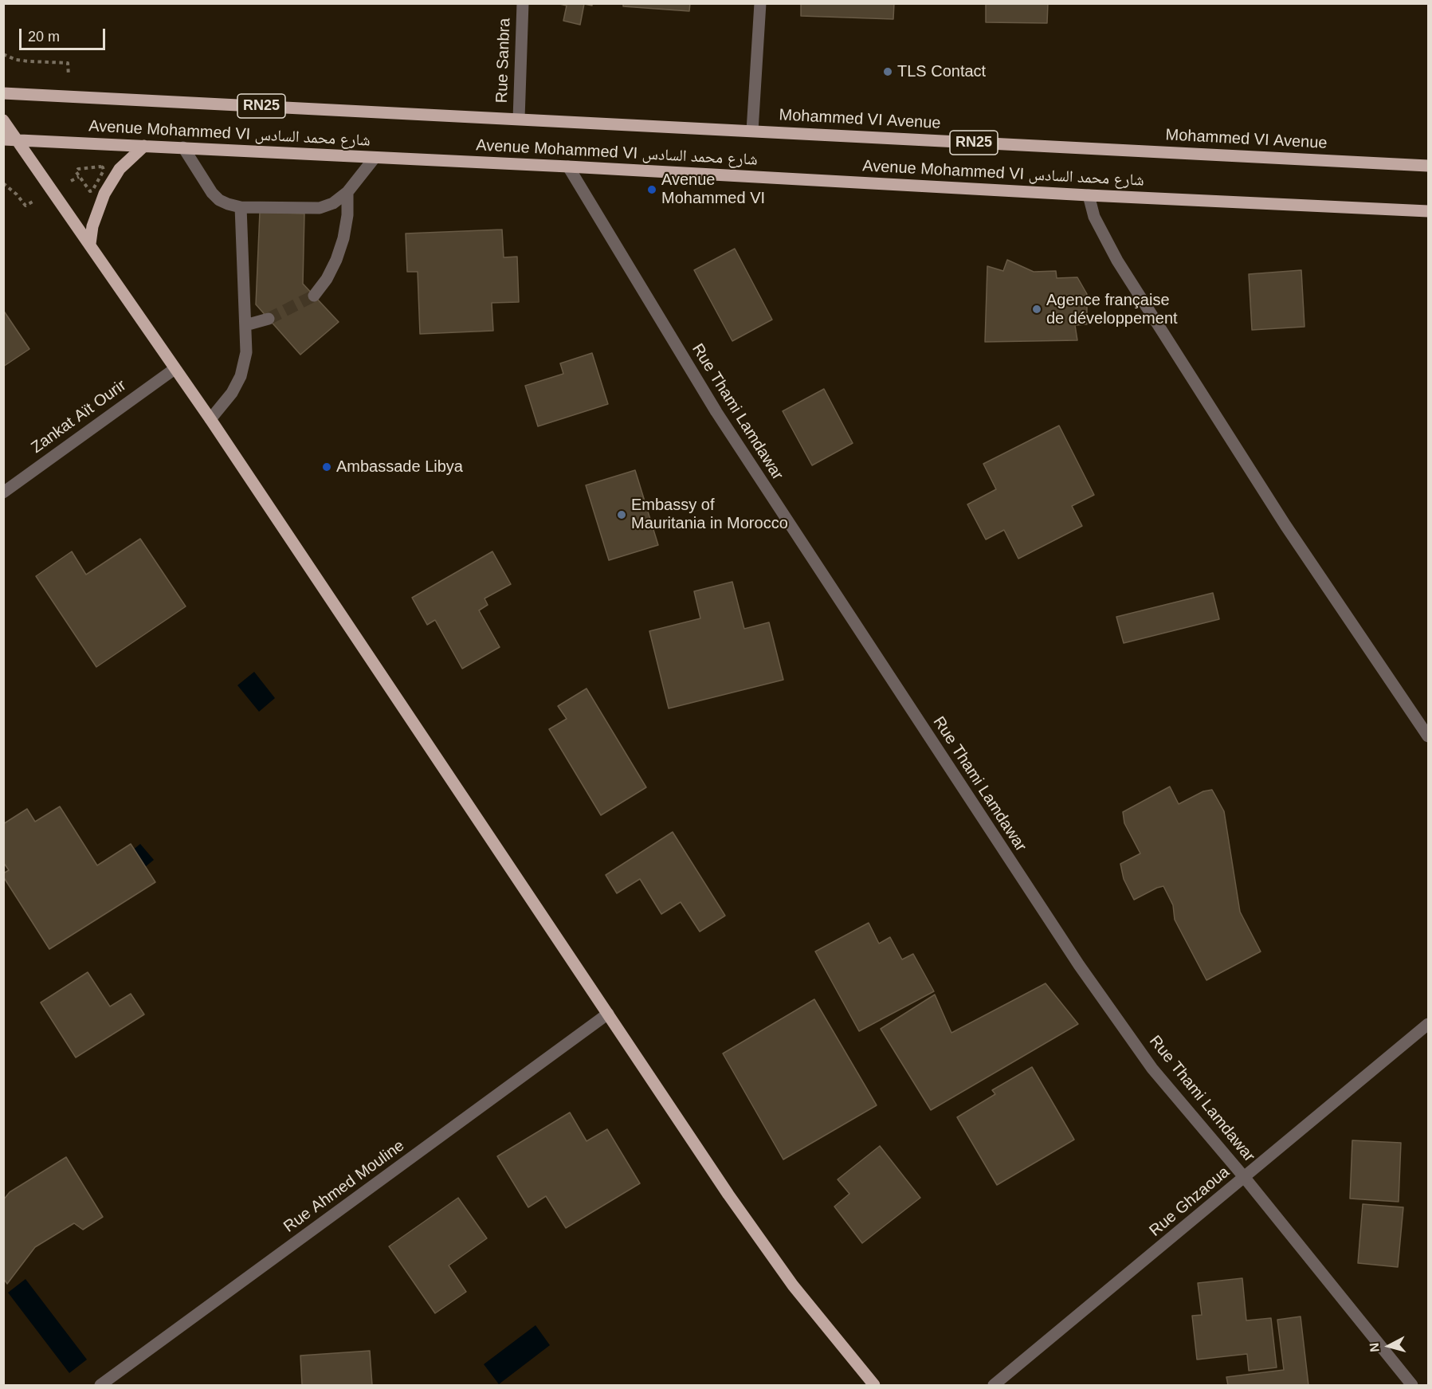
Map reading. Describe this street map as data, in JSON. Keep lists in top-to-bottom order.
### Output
{
  "streets": {
    "main road": ["RN25", "Mohammed VI Avenue", "Avenue Mohammed VI شارع محمد السادس"],
    "street": [
      "Rue Sanbra",
      "Rue Thami Lamdawar",
      "Zankat Aït Ourir",
      "Rue Ahmed Mouline",
      "Rue Ghzaoua"
    ]
  },
  "crossings": [
    ["Rue Sanbra", "Mohammed VI Avenue"],
    ["Rue Sanbra", "Avenue Mohammed VI شارع محمد السادس"],
    ["Mohammed VI Avenue", "Avenue Mohammed VI شارع محمد السادس"],
    ["Avenue Mohammed VI شارع محمد السادس", "Rue Thami Lamdawar"],
    ["Rue Thami Lamdawar", "Rue Ghzaoua"]
  ],
  "places": [
    "TLS Contact",
    "Avenue Mohammed VI",
    "Agence française de développement",
    "Ambassade Libya",
    "Embassy of Mauritania in Morocco"
  ],
  "scale_bar": "20 m",
  "north": "left"
}
